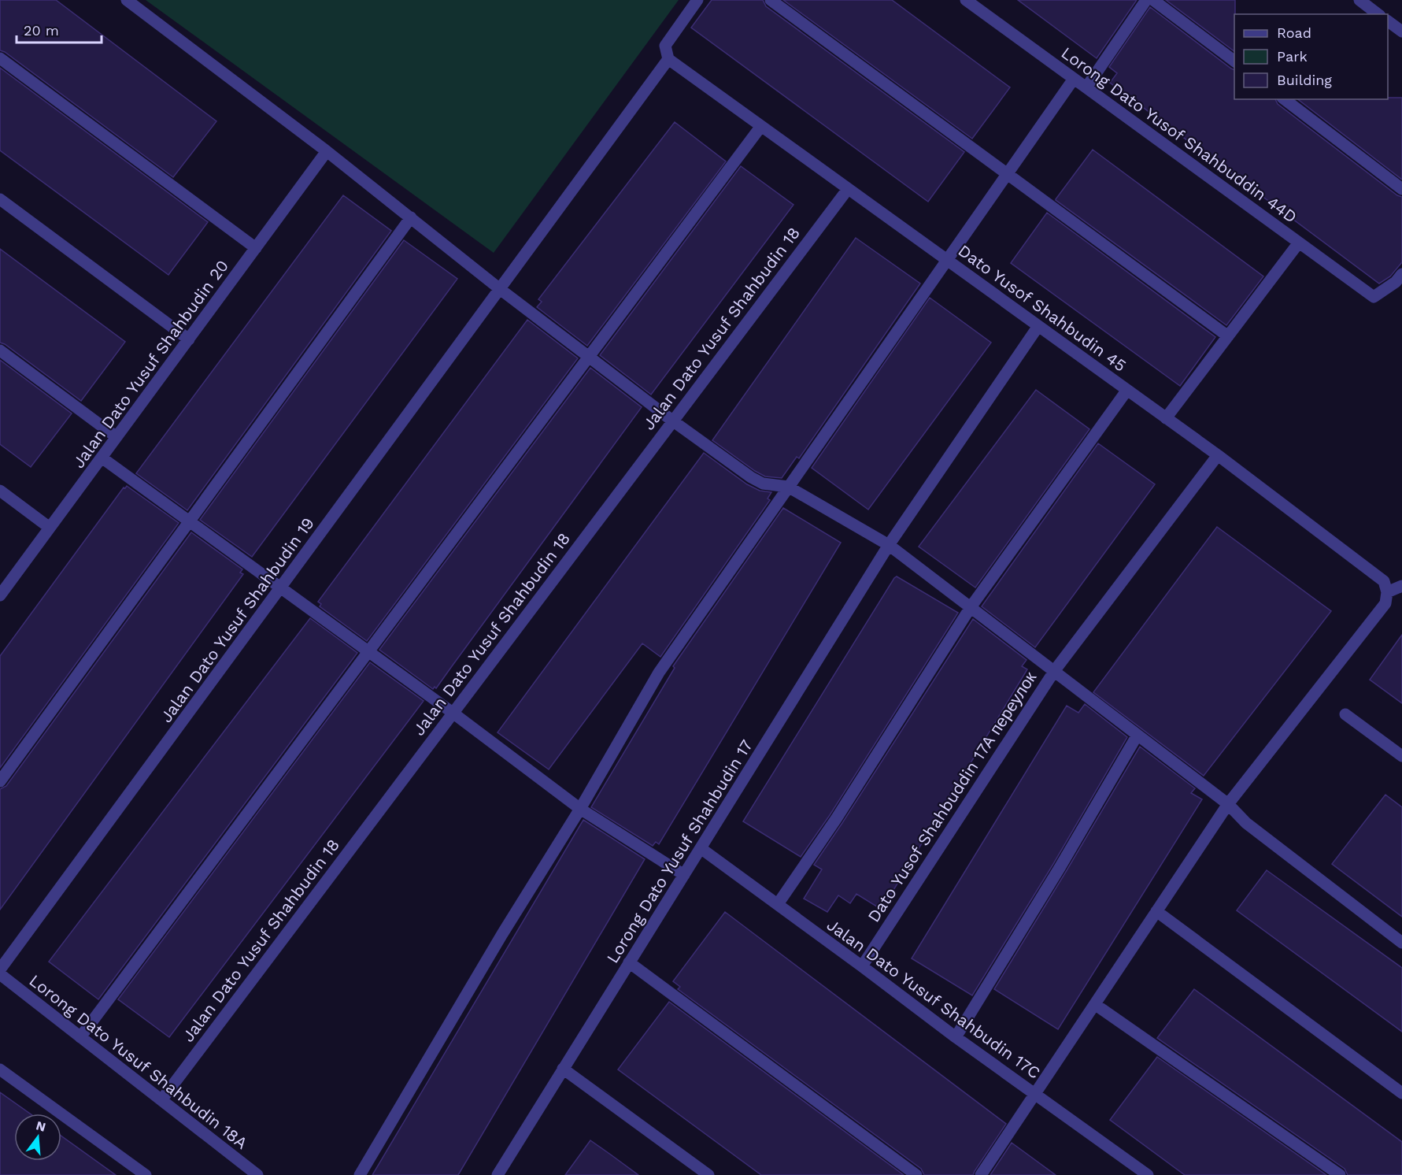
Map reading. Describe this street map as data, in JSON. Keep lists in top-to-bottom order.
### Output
{
  "streets": {
    "street": [
      "Lorong Dato Yusof Shahbuddin 44D",
      "Dato Yusof Shahbudin 45",
      "Jalan Dato Yusuf Shahbudin 18",
      "Jalan Dato Yusuf Shahbudin 20",
      "Jalan Dato Yusuf Shahbudin 19",
      "Dato Yusof Shahbuddin 17A переулок",
      "Lorong Dato Yusuf Shahbudin 17",
      "Jalan Dato Yusuf Shahbudin 17C",
      "Lorong Dato Yusuf Shahbudin 18A"
    ]
  },
  "crossings": [
    ["Dato Yusof Shahbudin 45", "Jalan Dato Yusuf Shahbudin 18"],
    ["Dato Yusof Shahbudin 45", "Jalan Dato Yusuf Shahbudin 19"],
    ["Dato Yusof Shahbudin 45", "Dato Yusof Shahbuddin 17A переулок"],
    ["Dato Yusof Shahbudin 45", "Lorong Dato Yusuf Shahbudin 17"],
    ["Jalan Dato Yusuf Shahbudin 18", "Lorong Dato Yusuf Shahbudin 18A"],
    ["Dato Yusof Shahbuddin 17A переулок", "Jalan Dato Yusuf Shahbudin 17C"],
    ["Lorong Dato Yusuf Shahbudin 17", "Jalan Dato Yusuf Shahbudin 17C"]
  ],
  "legend": ["Road", "Park", "Building"],
  "scale_bar": "20 m",
  "north": "top"
}
